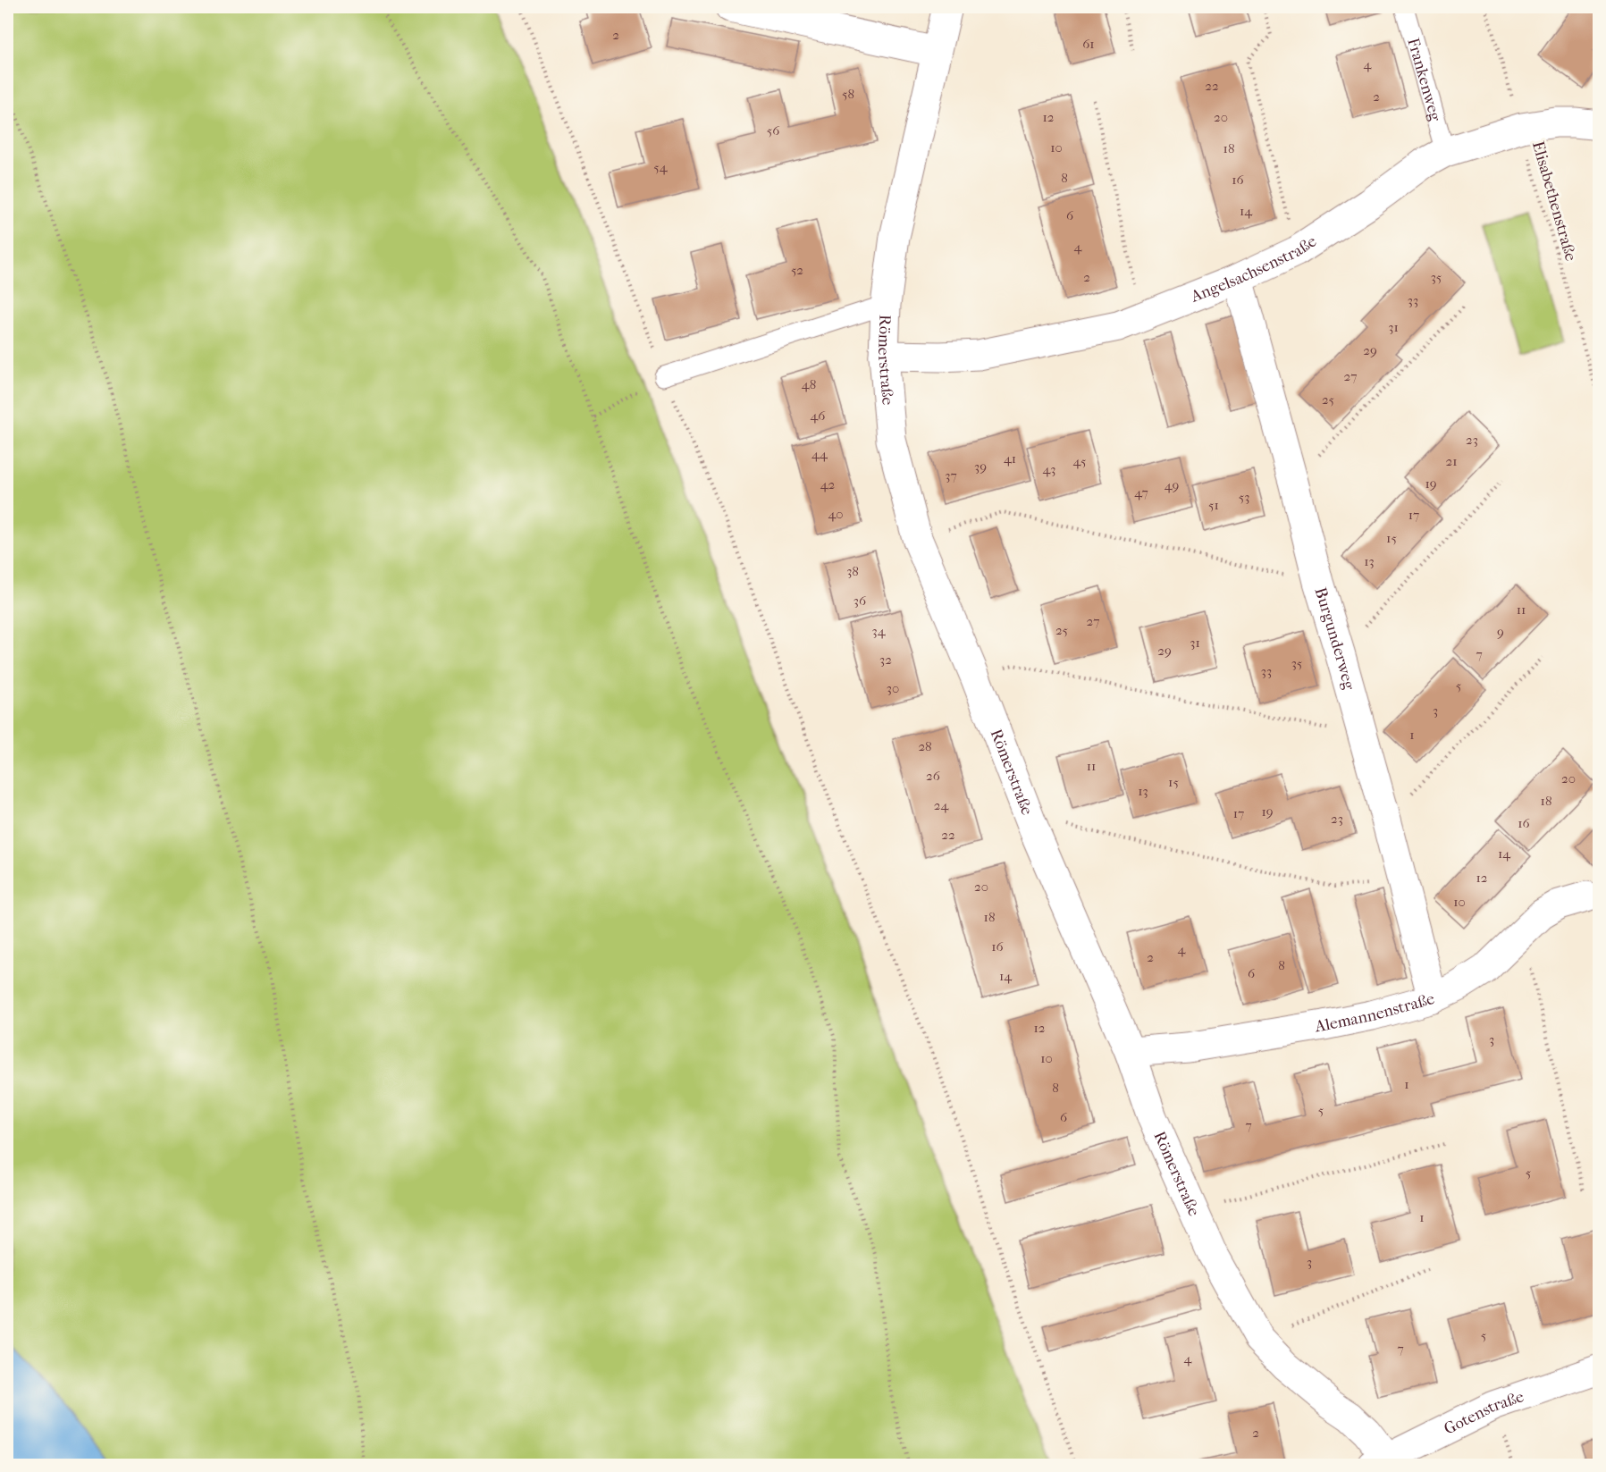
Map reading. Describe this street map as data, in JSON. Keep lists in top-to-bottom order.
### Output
{
  "streets": {
    "street": [
      "Angelsachsenstraße",
      "Römerstraße",
      "Burgunderweg",
      "Alemannenstraße",
      "Gotenstraße"
    ],
    "lane": ["Frankenweg"],
    "path": ["Elisabethenstraße"]
  },
  "crossings": [
    ["Frankenweg", "Angelsachsenstraße"],
    ["Elisabethenstraße", "Angelsachsenstraße"],
    ["Angelsachsenstraße", "Römerstraße"],
    ["Angelsachsenstraße", "Burgunderweg"],
    ["Römerstraße", "Alemannenstraße"],
    ["Römerstraße", "Gotenstraße"],
    ["Burgunderweg", "Alemannenstraße"]
  ],
  "house_numbers": [
    "2",
    "61",
    "4",
    "22",
    "58",
    "2",
    "12",
    "20",
    "56",
    "10",
    "18",
    "54",
    "8",
    "16",
    "14",
    "6",
    "4",
    "52",
    "2",
    "35",
    "33",
    "31",
    "29",
    "27",
    "48",
    "25",
    "46",
    "23",
    "44",
    "41",
    "45",
    "21",
    "39",
    "43",
    "37",
    "19",
    "42",
    "49",
    "47",
    "53",
    "51",
    "40",
    "17",
    "15",
    "13",
    "38",
    "36",
    "11",
    "27",
    "25",
    "34",
    "9",
    "31",
    "29",
    "7",
    "32",
    "35",
    "33",
    "5",
    "30",
    "3",
    "1",
    "28",
    "11",
    "26",
    "20",
    "15",
    "13",
    "18",
    "24",
    "19",
    "17",
    "23",
    "16",
    "22",
    "14",
    "12",
    "20",
    "10",
    "18",
    "16",
    "4",
    "2",
    "8",
    "6",
    "14",
    "12",
    "3",
    "10",
    "1",
    "8",
    "5",
    "6",
    "7",
    "5",
    "1",
    "3",
    "5",
    "7",
    "4",
    "2"
  ]
}
